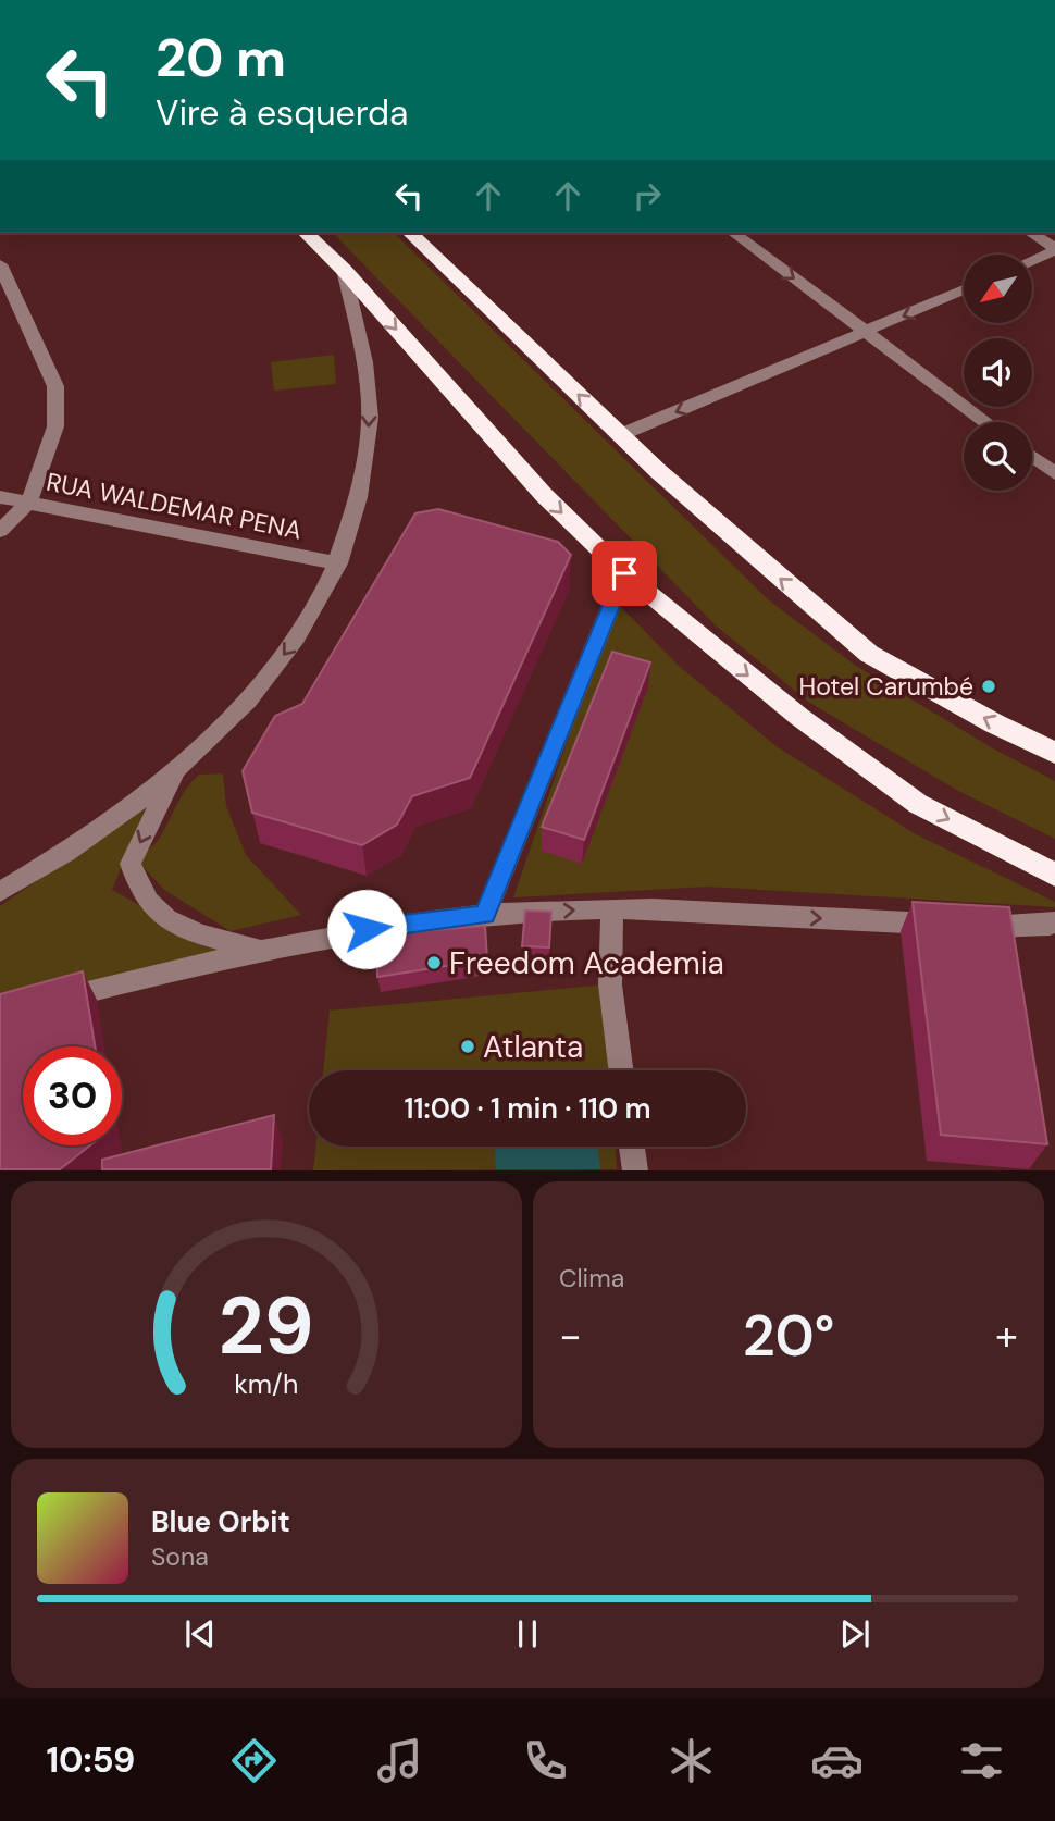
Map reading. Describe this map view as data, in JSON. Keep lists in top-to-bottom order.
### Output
{
  "streets": {
    "street": ["RUA WALDEMAR PENA"]
  },
  "places": ["Hotel Carumbé", "Freedom Academia", "Atlanta"],
  "north": "bottom left",
  "page": {
    "turn": ["20 m", "Vire à esquerda"],
    "limit": "30",
    "trip": "11:00 · 1 min · 110 m",
    "tile": "Clima",
    "heat": ["−", "20°", "+"],
    "song": ["Blue Orbit", "Sona"],
    "tabs": "10:59",
    "gauge": ["29", "km/h"]
  }
}
